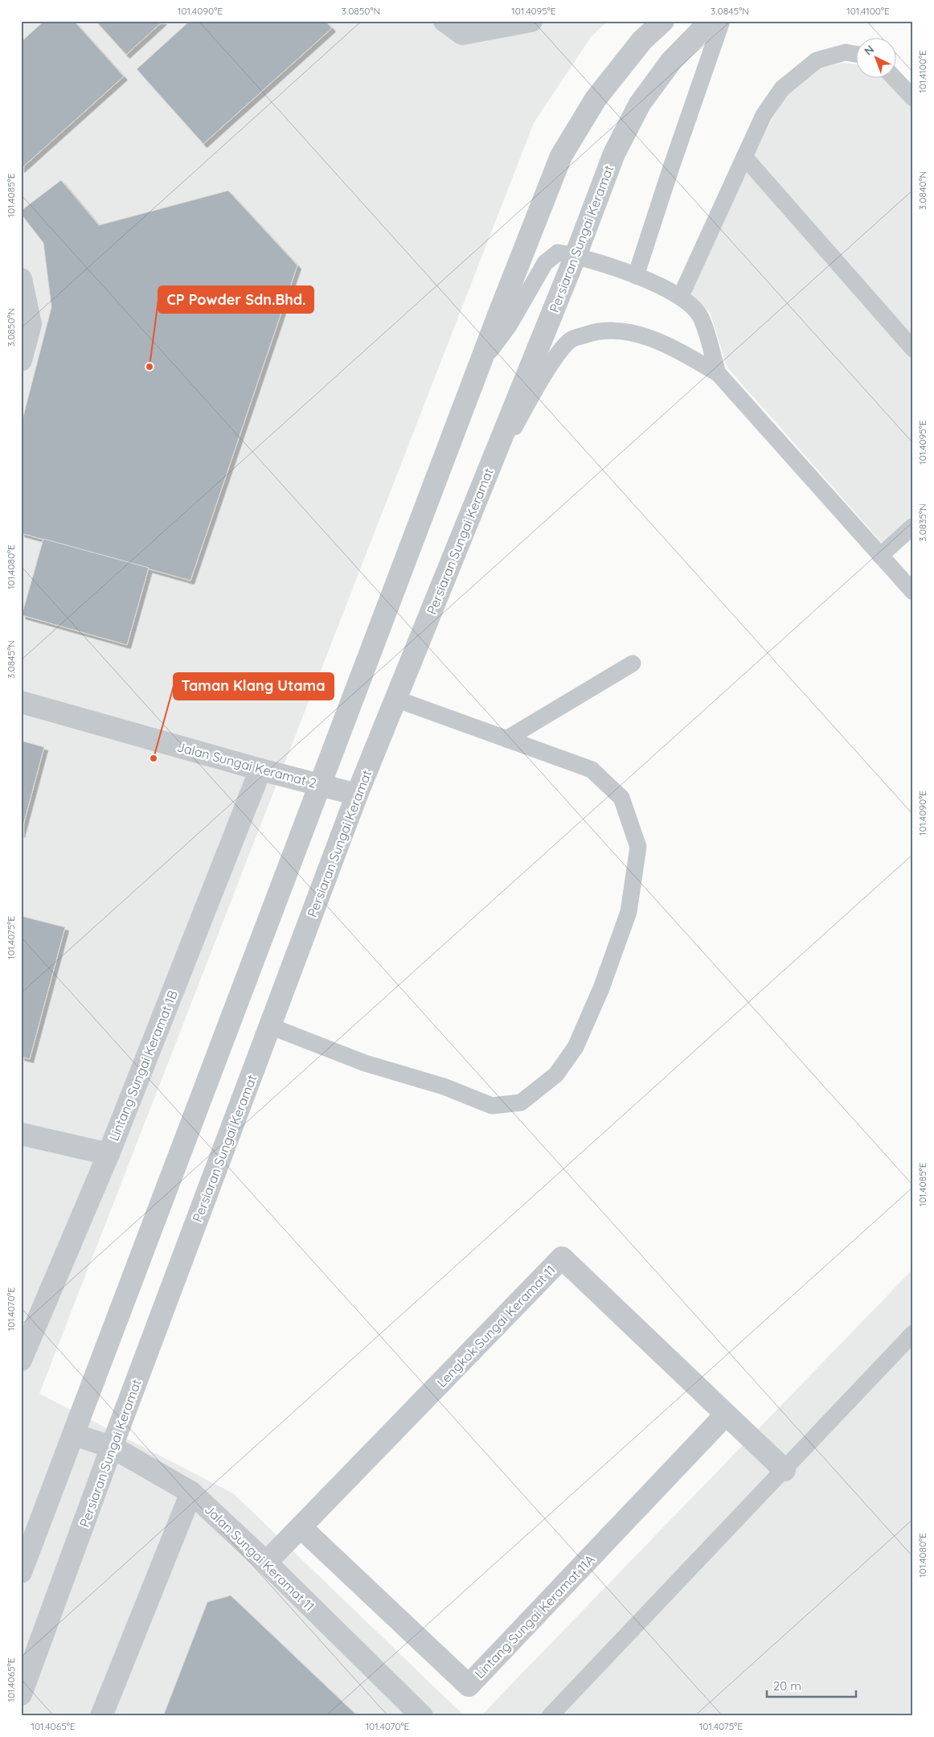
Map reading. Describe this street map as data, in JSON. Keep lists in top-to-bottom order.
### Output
{
  "streets": {
    "street": [
      "Persiaran Sungai Keramat",
      "Jalan Sungai Keramat 2",
      "Lintang Sungai Keramat 1B",
      "Lengkok Sungai Keramat 11",
      "Jalan Sungai Keramat 11",
      "Lintang Sungai Keramat 11A"
    ]
  },
  "crossings": [
    ["Persiaran Sungai Keramat", "Jalan Sungai Keramat 2"],
    ["Persiaran Sungai Keramat", "Jalan Sungai Keramat 11"],
    ["Jalan Sungai Keramat 2", "Lintang Sungai Keramat 1B"],
    ["Lengkok Sungai Keramat 11", "Jalan Sungai Keramat 11"],
    ["Lengkok Sungai Keramat 11", "Lintang Sungai Keramat 11A"]
  ],
  "places": ["CP Powder Sdn.Bhd.", "Taman Klang Utama"],
  "scale_bar": "20 m",
  "north": "top left",
  "coordinates": [
    "101.4090°E",
    "3.0850°N",
    "101.4095°E",
    "3.0845°N",
    "101.4100°E",
    "3.0840°N",
    "101.4085°E",
    "3.0835°N",
    "101.4080°E",
    "101.4075°E",
    "101.4070°E",
    "101.4065°E"
  ]
}
